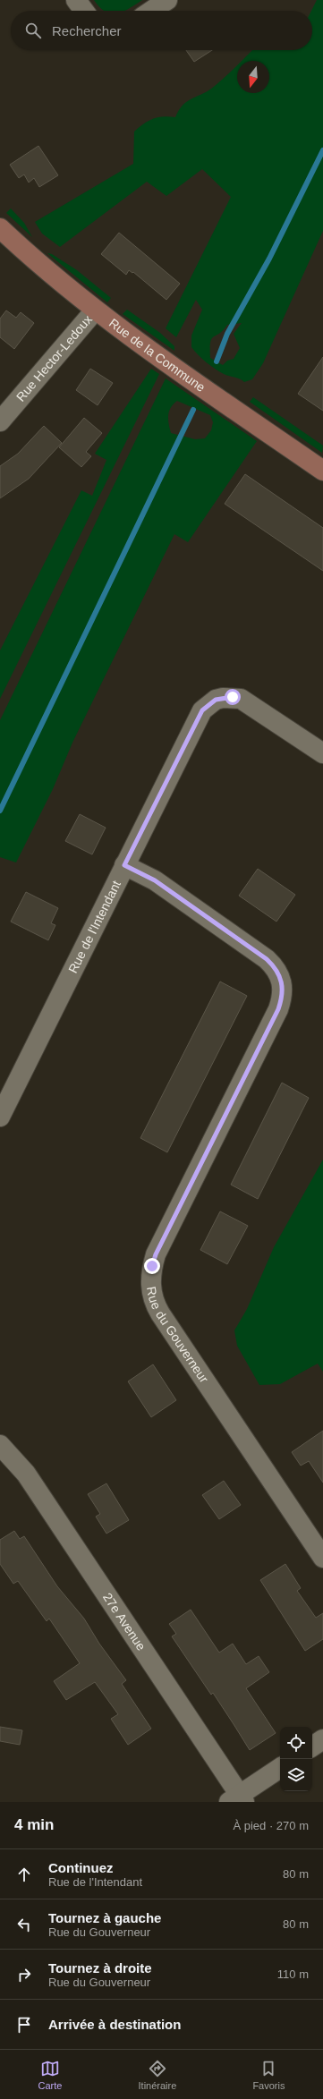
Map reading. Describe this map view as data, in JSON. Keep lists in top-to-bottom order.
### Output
{
  "streets": {
    "street": [
      "Rue de la Commune",
      "Rue Hector-Ledoux",
      "Rue de l'Intendant",
      "Rue du Gouverneur",
      "27e Avenue"
    ]
  },
  "crossings": [
    ["Rue de la Commune", "Rue Hector-Ledoux"],
    ["Rue de l'Intendant", "Rue du Gouverneur"]
  ],
  "north": "bottom",
  "page": {
    "search": "Rechercher",
    "heading": ["4 min", "À pied · 270 m"],
    "list": [
      ["Continuez", "Rue de l'Intendant", "80 m"],
      ["Tournez à gauche", "Rue du Gouverneur", "80 m"],
      ["Tournez à droite", "Rue du Gouverneur", "110 m"],
      "Arrivée à destination"
    ],
    "nav": ["Carte", "Itinéraire", "Favoris"]
  }
}
